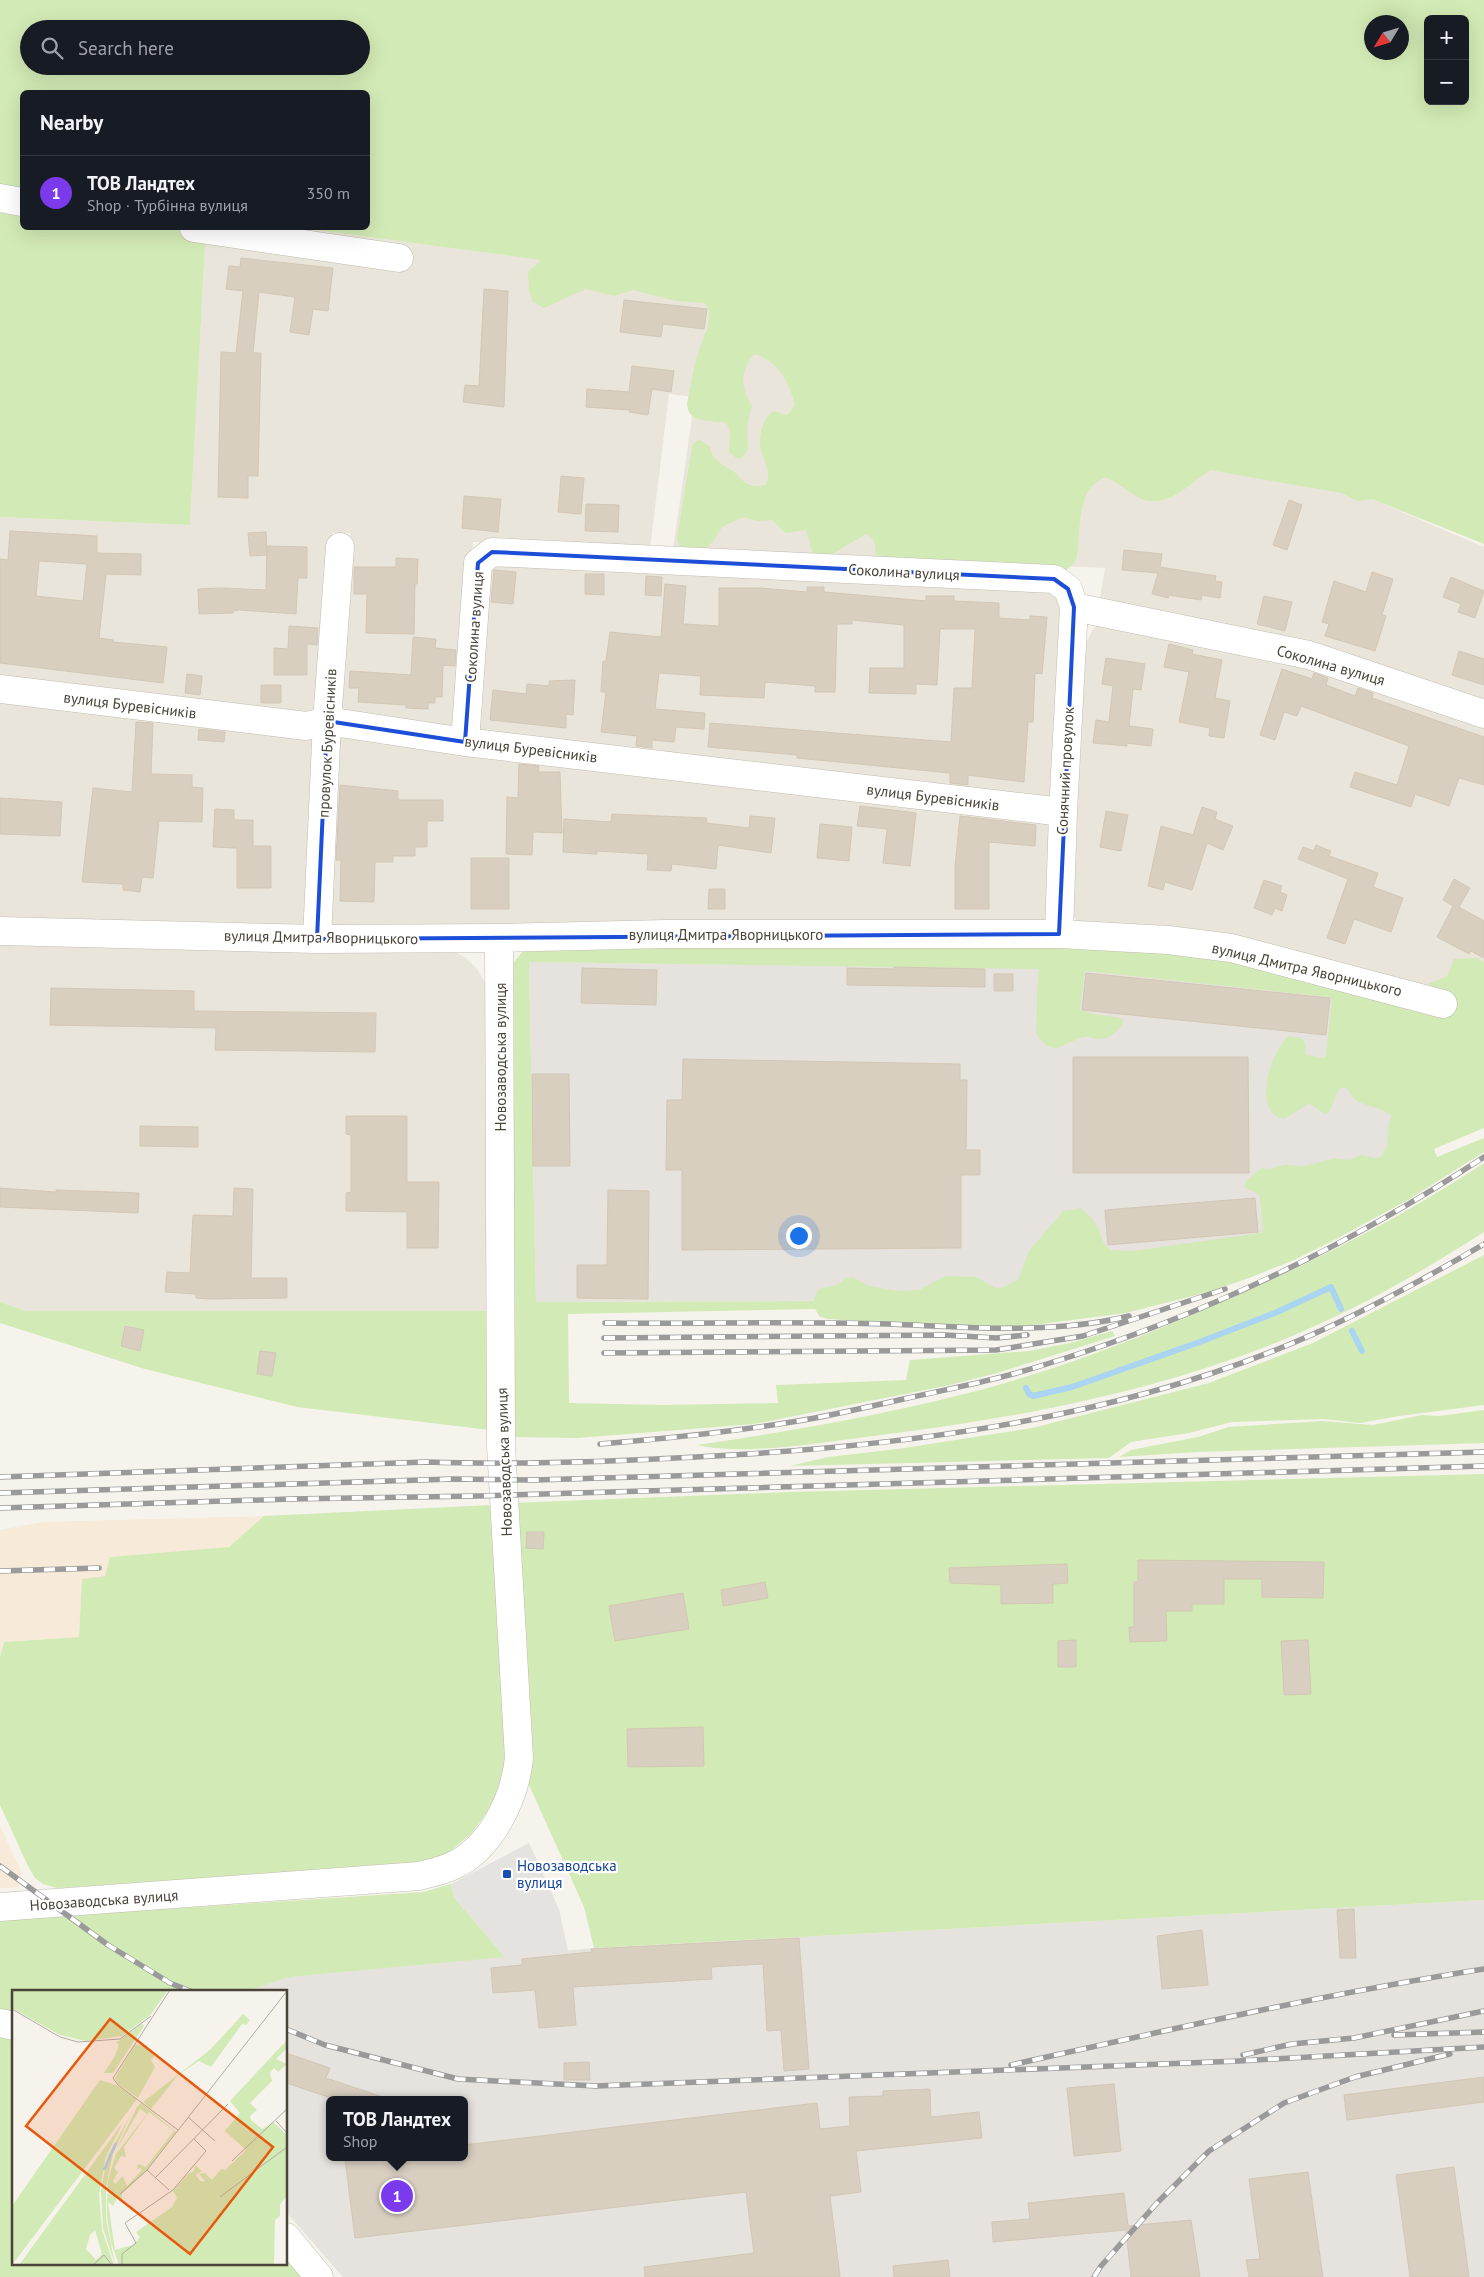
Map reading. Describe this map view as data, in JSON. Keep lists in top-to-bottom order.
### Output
{
  "streets": {
    "street": [
      "Соколина вулиця",
      "вулиця Буревісників",
      "провулок Буревісників",
      "Сонячний провулок",
      "вулиця Дмитра Яворницького",
      "Новозаводська вулиця"
    ]
  },
  "crossings": [
    ["Соколина вулиця", "вулиця Буревісників"],
    ["Соколина вулиця", "Сонячний провулок"],
    ["вулиця Буревісників", "провулок Буревісників"],
    ["вулиця Буревісників", "Сонячний провулок"],
    ["провулок Буревісників", "вулиця Дмитра Яворницького"],
    ["Сонячний провулок", "вулиця Дмитра Яворницького"],
    ["вулиця Дмитра Яворницького", "Новозаводська вулиця"]
  ],
  "places": {
    "transit": ["Новозаводська вулиця"]
  },
  "north": "bottom left",
  "page": {
    "map_buttons": ["+", "−"],
    "search": "Search here",
    "heading": "Nearby",
    "list": [
      {
        "mark": "1",
        "name": "ТОВ Ландтех",
        "note": "Shop · Турбінна вулиця",
        "value": "350 m"
      }
    ],
    "popup": ["ТОВ Ландтех", "Shop"],
    "pins": "1"
  }
}
